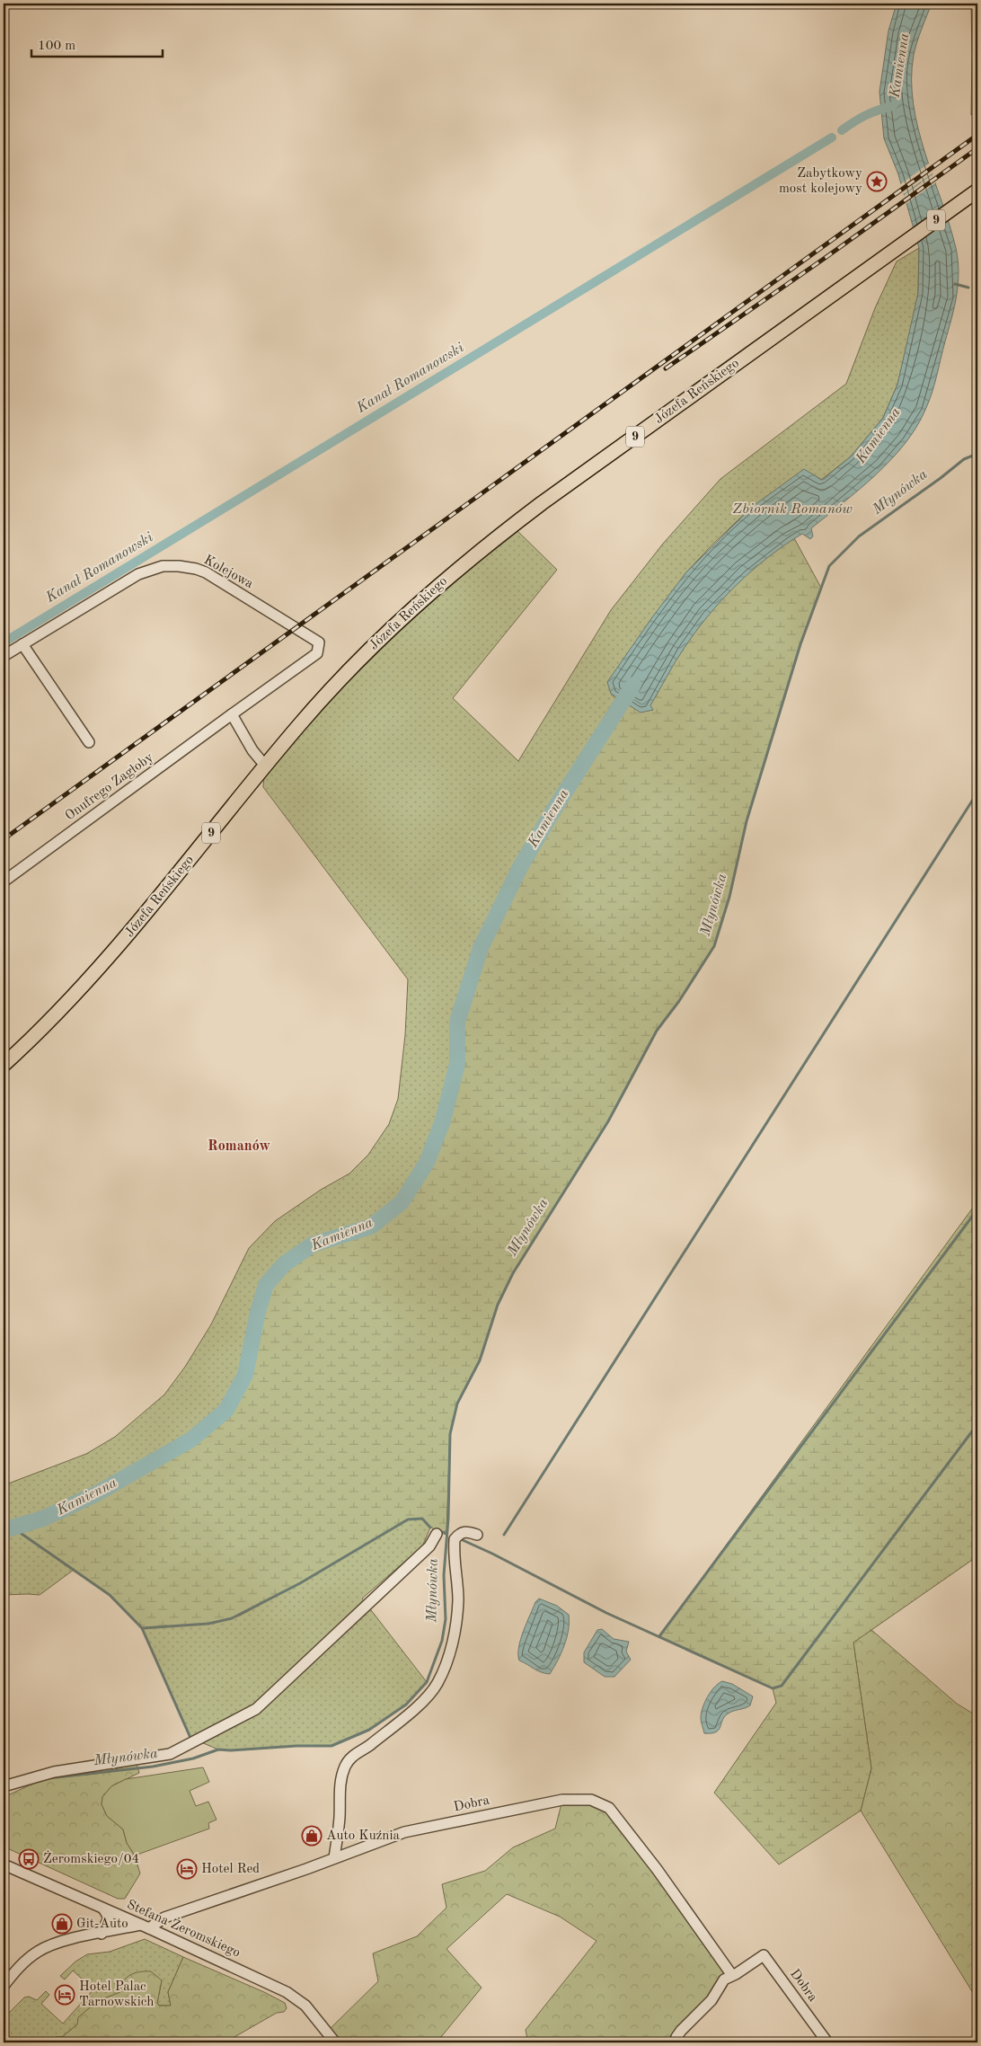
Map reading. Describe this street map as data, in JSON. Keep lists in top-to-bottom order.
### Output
{
  "streets": {
    "main road": ["9", "Józefa Reńskiego"],
    "street": [
      "Kolejowa",
      "Onufrego Zagłoby",
      "Dobra",
      "Stefana Żeromskiego"
    ]
  },
  "crossings": [
    ["Kolejowa", "Onufrego Zagłoby"],
    ["Dobra", "Stefana Żeromskiego"]
  ],
  "districts": ["Romanów"],
  "water": [
    "Kamienna",
    "Kanał Romanowski",
    "Młynówka",
    "Zbiornik Romanów"
  ],
  "places": {
    "place": ["Zabytkowy most kolejowy"],
    "shop": ["Auto Kuźnia", "Git-Auto"],
    "bus stop": ["Żeromskiego/04"],
    "hotel": ["Hotel Red", "Hotel Palac Tarnowskich"]
  },
  "scale_bar": "100 m"
}
